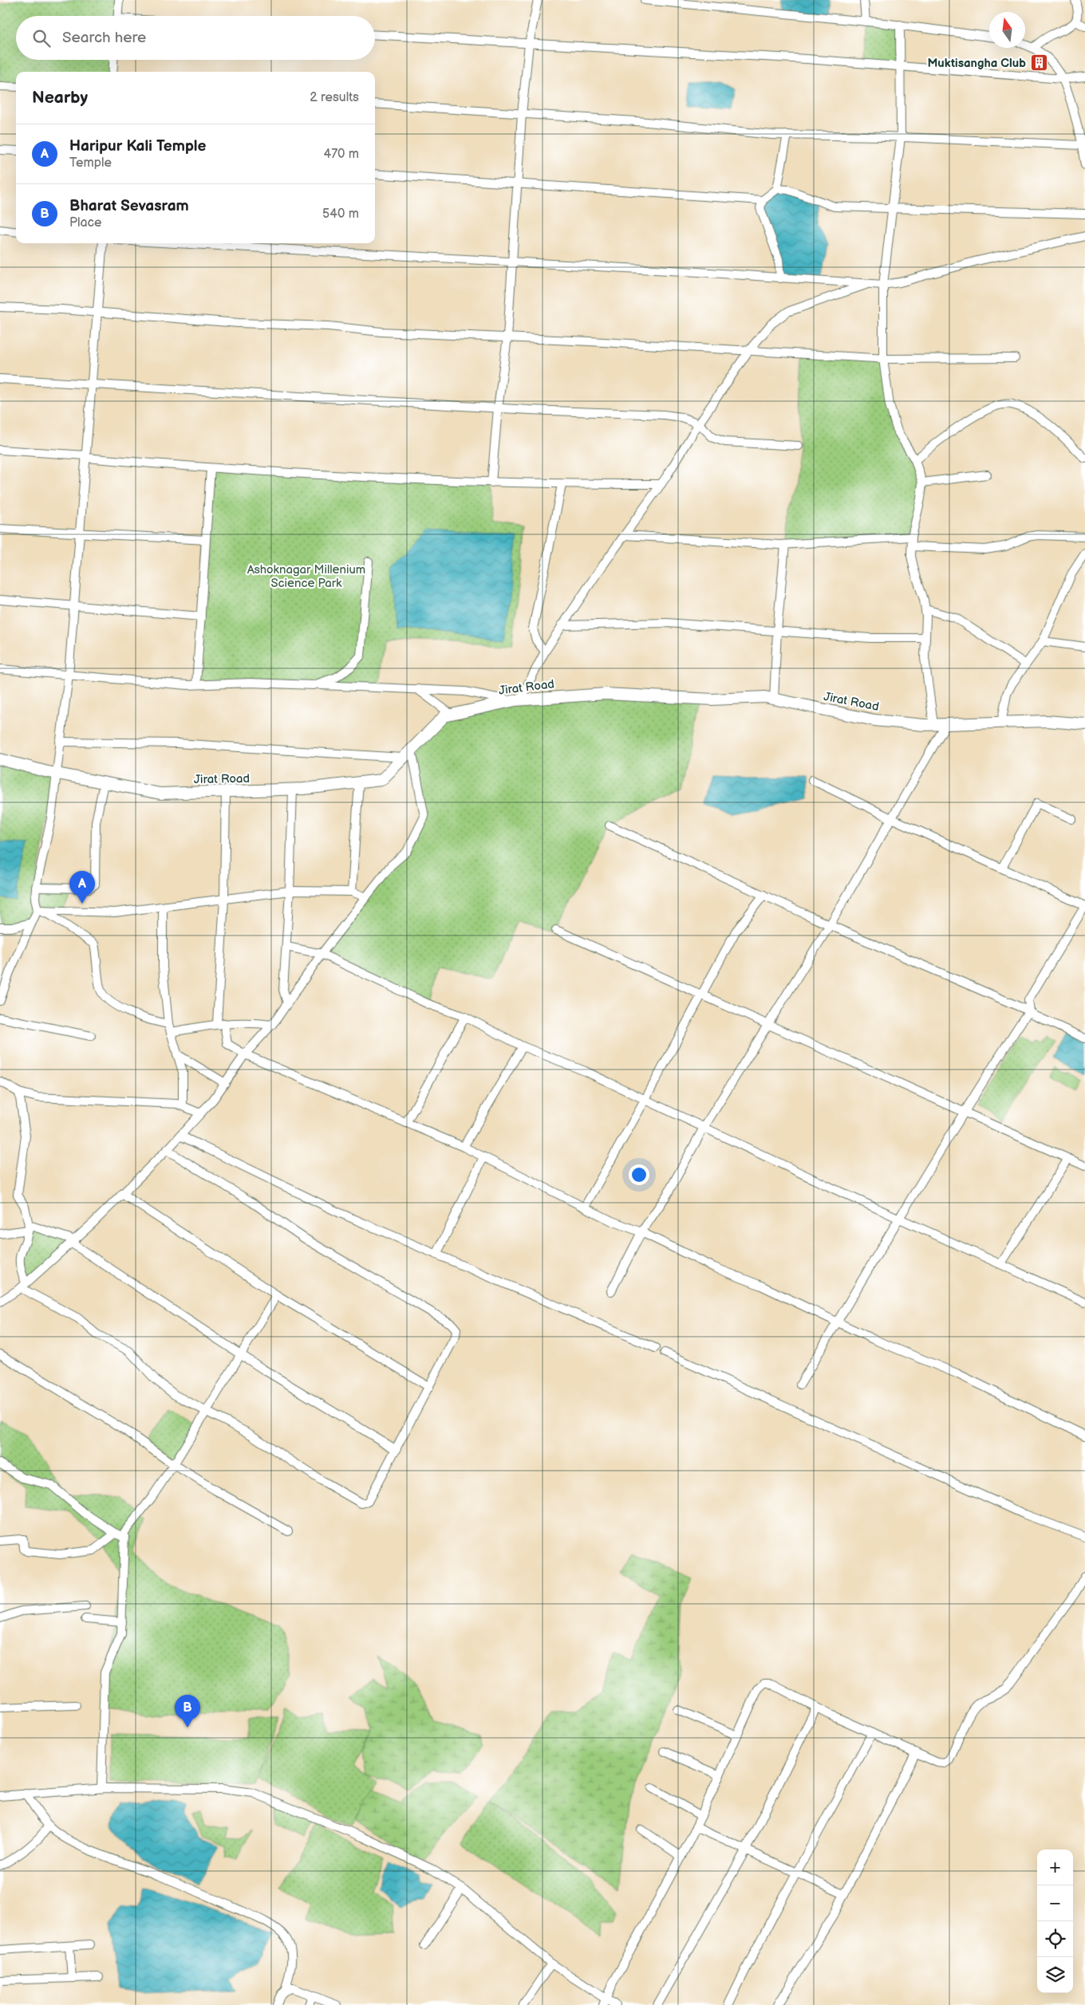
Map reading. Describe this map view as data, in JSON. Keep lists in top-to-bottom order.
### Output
{
  "streets": {
    "main road": ["Jirat Road"]
  },
  "parks": ["Ashoknagar Millenium Science Park"],
  "places": {
    "building": ["Muktisangha Club"]
  },
  "north": "top",
  "page": {
    "search": "Search here",
    "heading": ["Nearby", "2 results"],
    "list": [
      {
        "mark": "A",
        "name": "Haripur Kali Temple",
        "note": "Temple",
        "value": "470 m"
      },
      {
        "mark": "B",
        "name": "Bharat Sevasram",
        "note": "Place",
        "value": "540 m"
      }
    ],
    "pins": ["A", "B"],
    "map_buttons": ["+", "−"]
  }
}
